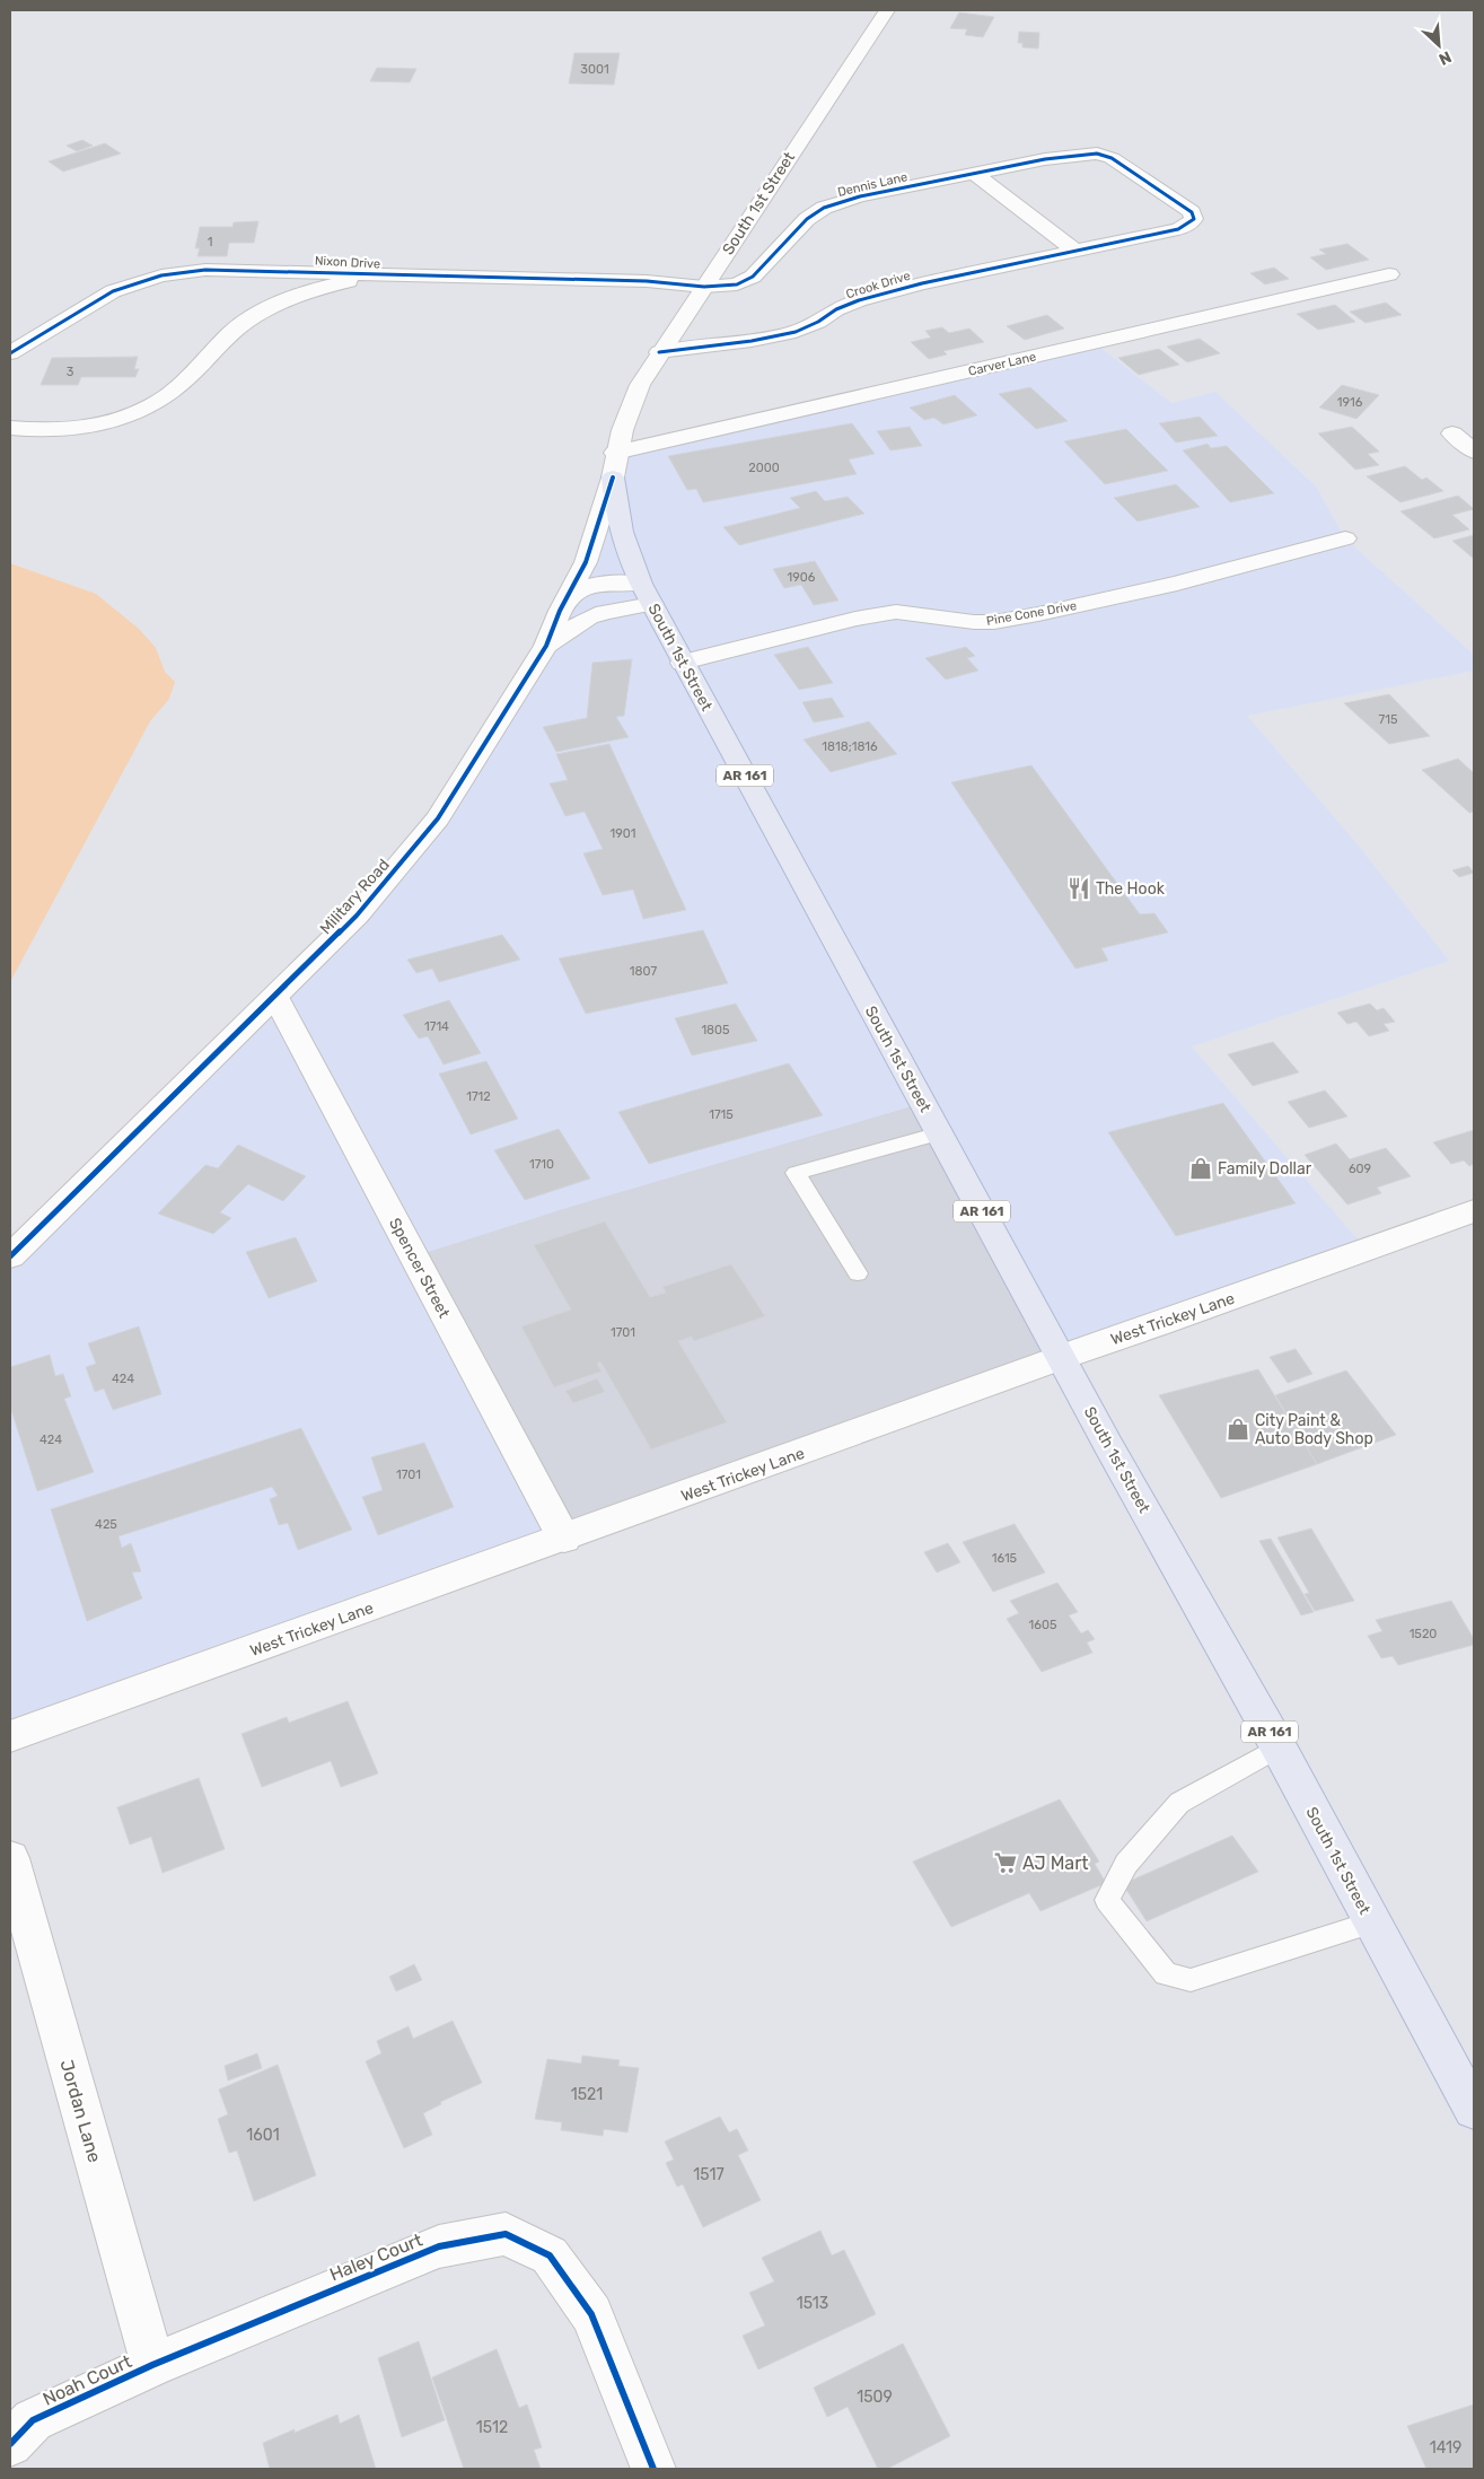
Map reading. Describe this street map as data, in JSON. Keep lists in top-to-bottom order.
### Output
{
  "streets": {
    "main road": ["South 1st Street", "AR 161"],
    "street": [
      "Dennis Lane",
      "Nixon Drive",
      "Crook Drive",
      "Carver Lane",
      "Pine Cone Drive",
      "Military Road",
      "Spencer Street",
      "West Trickey Lane",
      "Jordan Lane",
      "Haley Court",
      "Noah Court"
    ]
  },
  "crossings": [
    ["Dennis Lane", "South 1st Street"],
    ["Dennis Lane", "Nixon Drive"],
    ["Dennis Lane", "Crook Drive"],
    ["South 1st Street", "Nixon Drive"],
    ["South 1st Street", "Crook Drive"],
    ["South 1st Street", "Carver Lane"],
    ["South 1st Street", "Pine Cone Drive"],
    ["South 1st Street", "Military Road"],
    ["South 1st Street", "West Trickey Lane"],
    ["Carver Lane", "Military Road"],
    ["Military Road", "Spencer Street"],
    ["Spencer Street", "West Trickey Lane"],
    ["Jordan Lane", "Haley Court"],
    ["Jordan Lane", "Noah Court"],
    ["Haley Court", "Noah Court"]
  ],
  "places": {
    "restaurant": ["The Hook"],
    "shop": ["Family Dollar", "City Paint & Auto Body Shop"],
    "supermarket": ["AJ Mart"]
  },
  "house_numbers": [
    "3001",
    "1",
    "3",
    "1916",
    "2000",
    "1906",
    "715",
    "1818;1816",
    "1901",
    "1807",
    "1714",
    "1805",
    "1712",
    "1715",
    "1710",
    "609",
    "1701",
    "424",
    "424",
    "1701",
    "425",
    "1615",
    "1605",
    "1520",
    "1521",
    "1601",
    "1517",
    "1513",
    "1509",
    "1512",
    "1419"
  ],
  "north": "bottom right"
}
